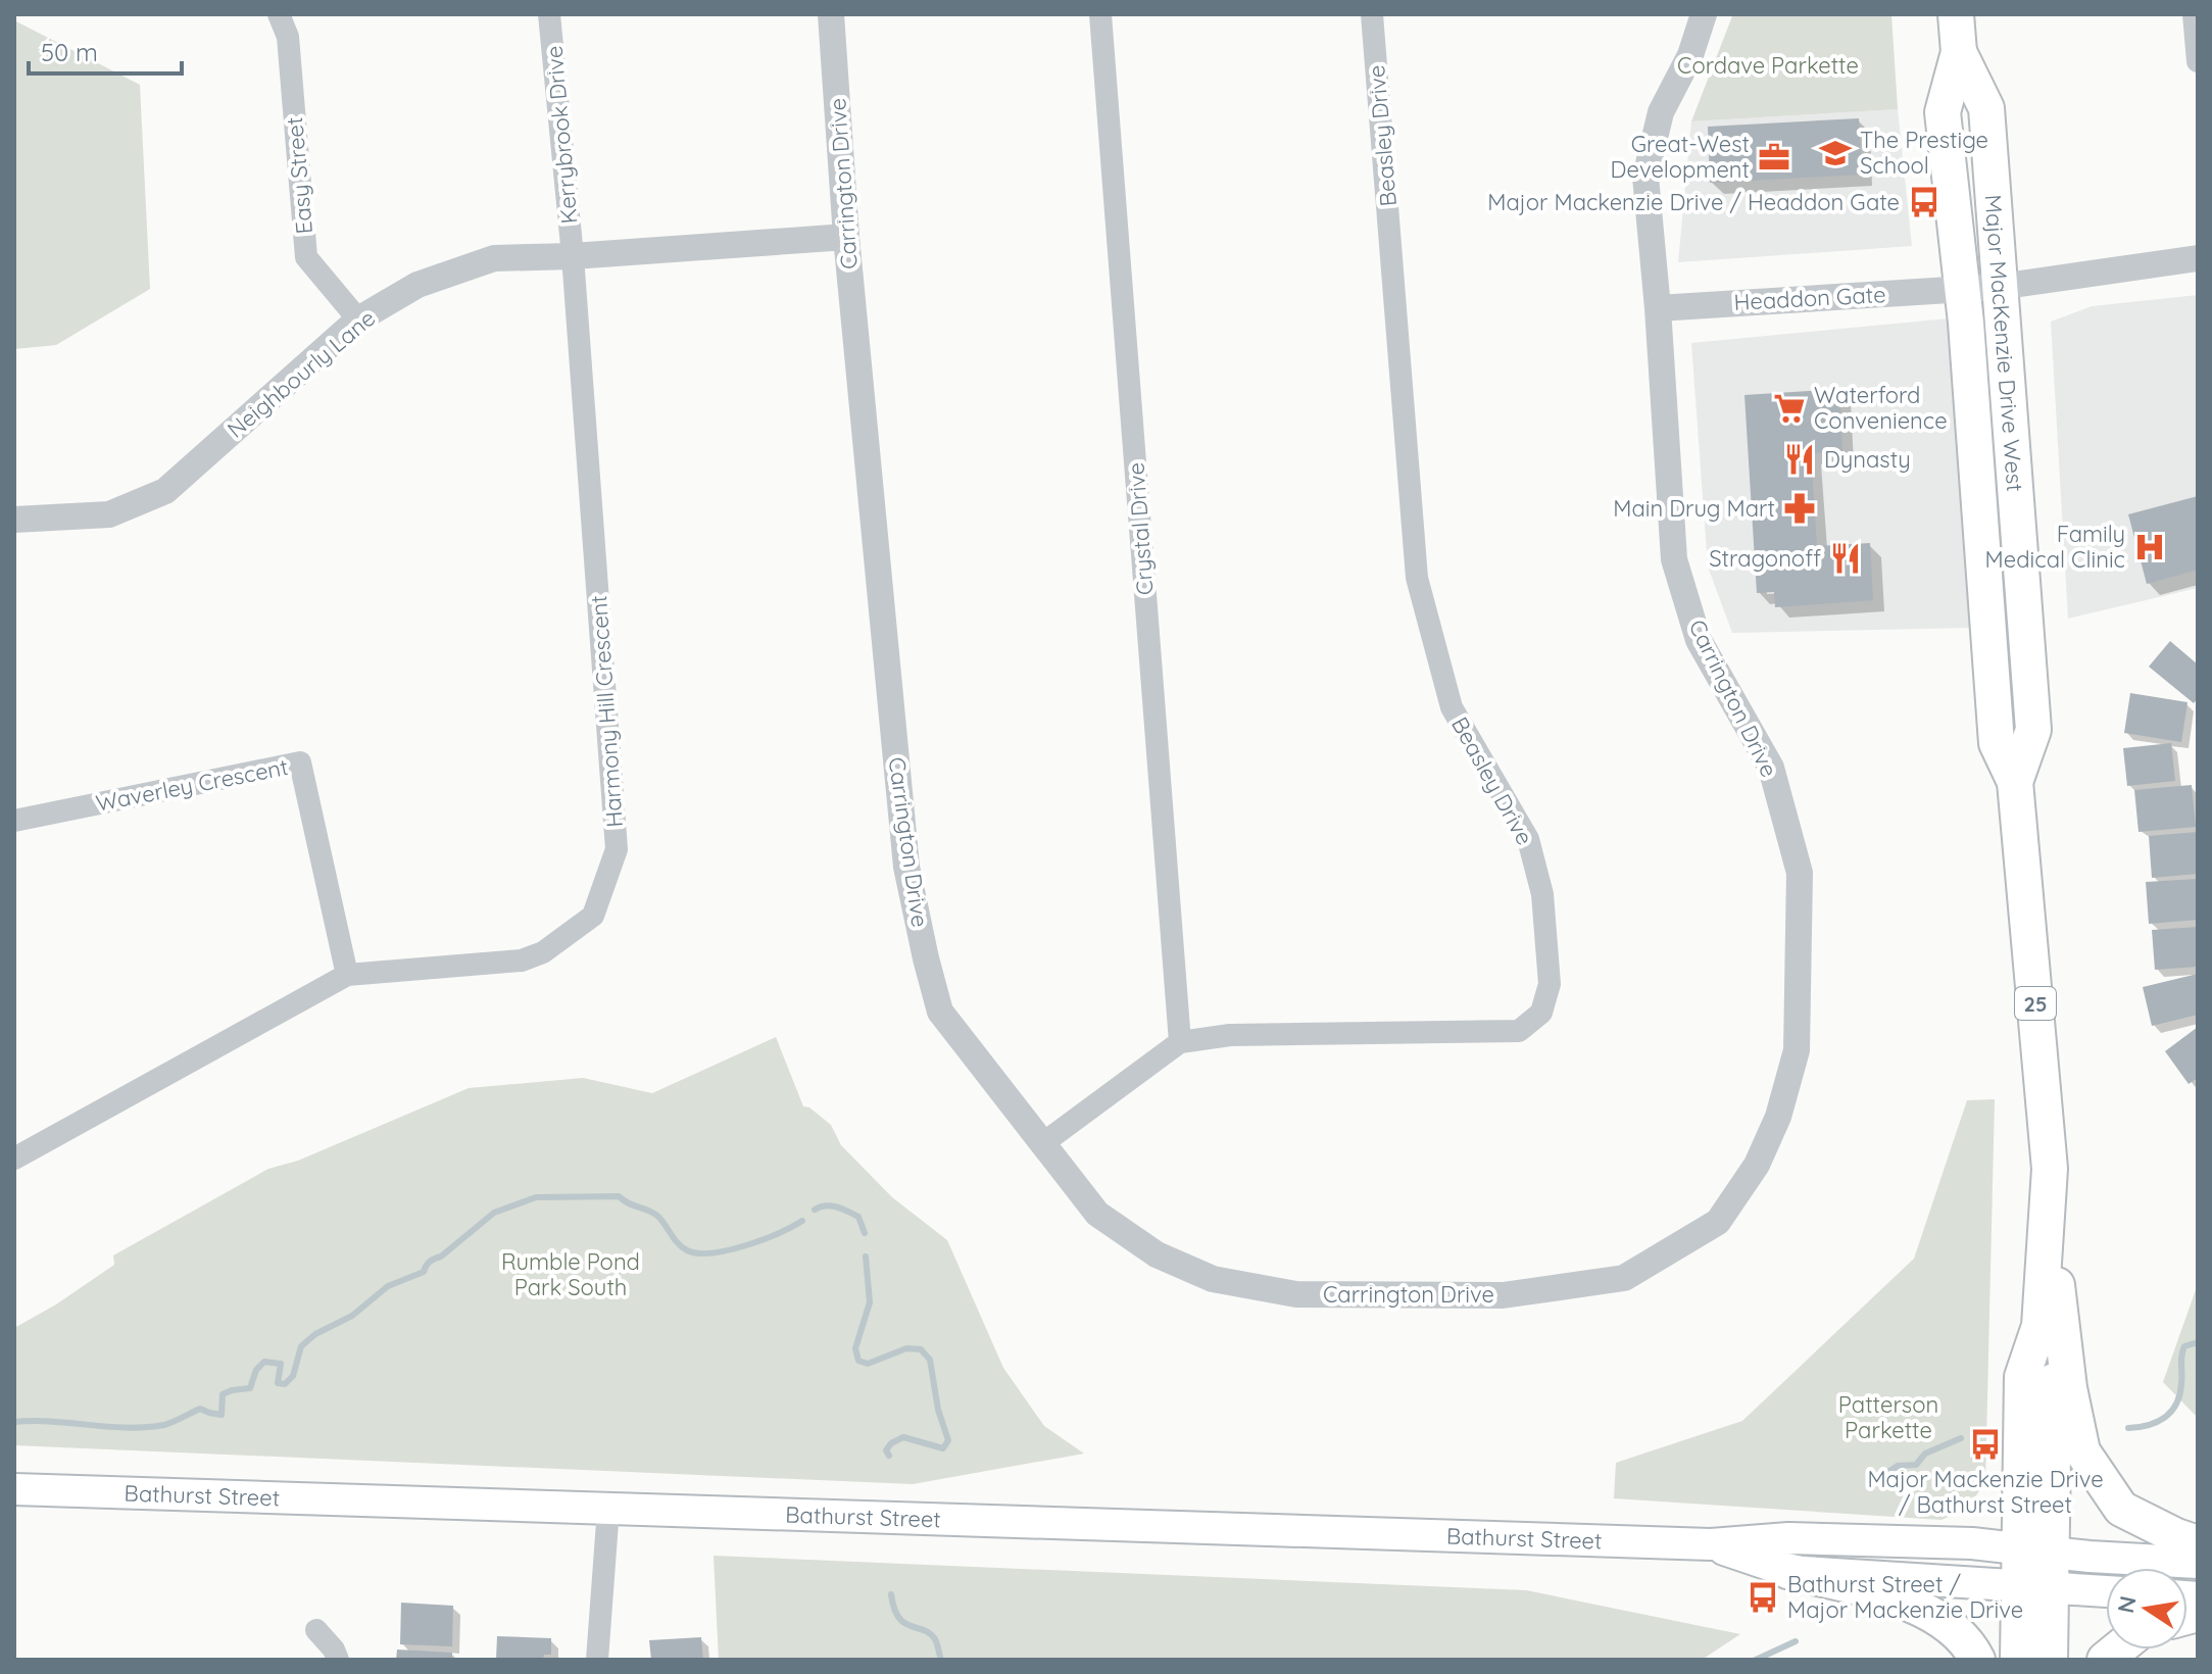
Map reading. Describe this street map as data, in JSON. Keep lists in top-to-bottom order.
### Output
{
  "streets": {
    "main road": ["Major MacKenzie Drive West", "25", "Bathurst Street"],
    "street": [
      "Kerrybrook Drive",
      "Beasley Drive",
      "Easy Street",
      "Carrington Drive",
      "Headdon Gate",
      "Neighbourly Lane",
      "Crystal Drive",
      "Harmony Hill Crescent",
      "Waverley Crescent"
    ]
  },
  "crossings": [
    ["Kerrybrook Drive", "Neighbourly Lane"],
    ["Kerrybrook Drive", "Harmony Hill Crescent"],
    ["Beasley Drive", "Carrington Drive"],
    ["Beasley Drive", "Crystal Drive"],
    ["Easy Street", "Neighbourly Lane"],
    ["Carrington Drive", "Headdon Gate"],
    ["Carrington Drive", "Neighbourly Lane"],
    ["Headdon Gate", "Major MacKenzie Drive West"],
    ["Major MacKenzie Drive West", "Bathurst Street"],
    ["Neighbourly Lane", "Harmony Hill Crescent"],
    ["Harmony Hill Crescent", "Waverley Crescent"]
  ],
  "parks": ["Cordave Parkette", "Rumble Pond Park South", "Patterson Parkette"],
  "places": {
    "school or university": ["The Prestige School"],
    "office": ["Great-West Development"],
    "bus stop": ["Major Mackenzie Drive / Headdon Gate", "Major Mackenzie Drive / Bathurst Street", "Bathurst Street / Major Mackenzie Drive"],
    "supermarket": ["Waterford Convenience"],
    "restaurant": ["Dynasty", "Stragonoff"],
    "pharmacy": ["Main Drug Mart"],
    "hospital": ["Family Medical Clinic"]
  },
  "scale_bar": "50 m",
  "north": "left"
}
